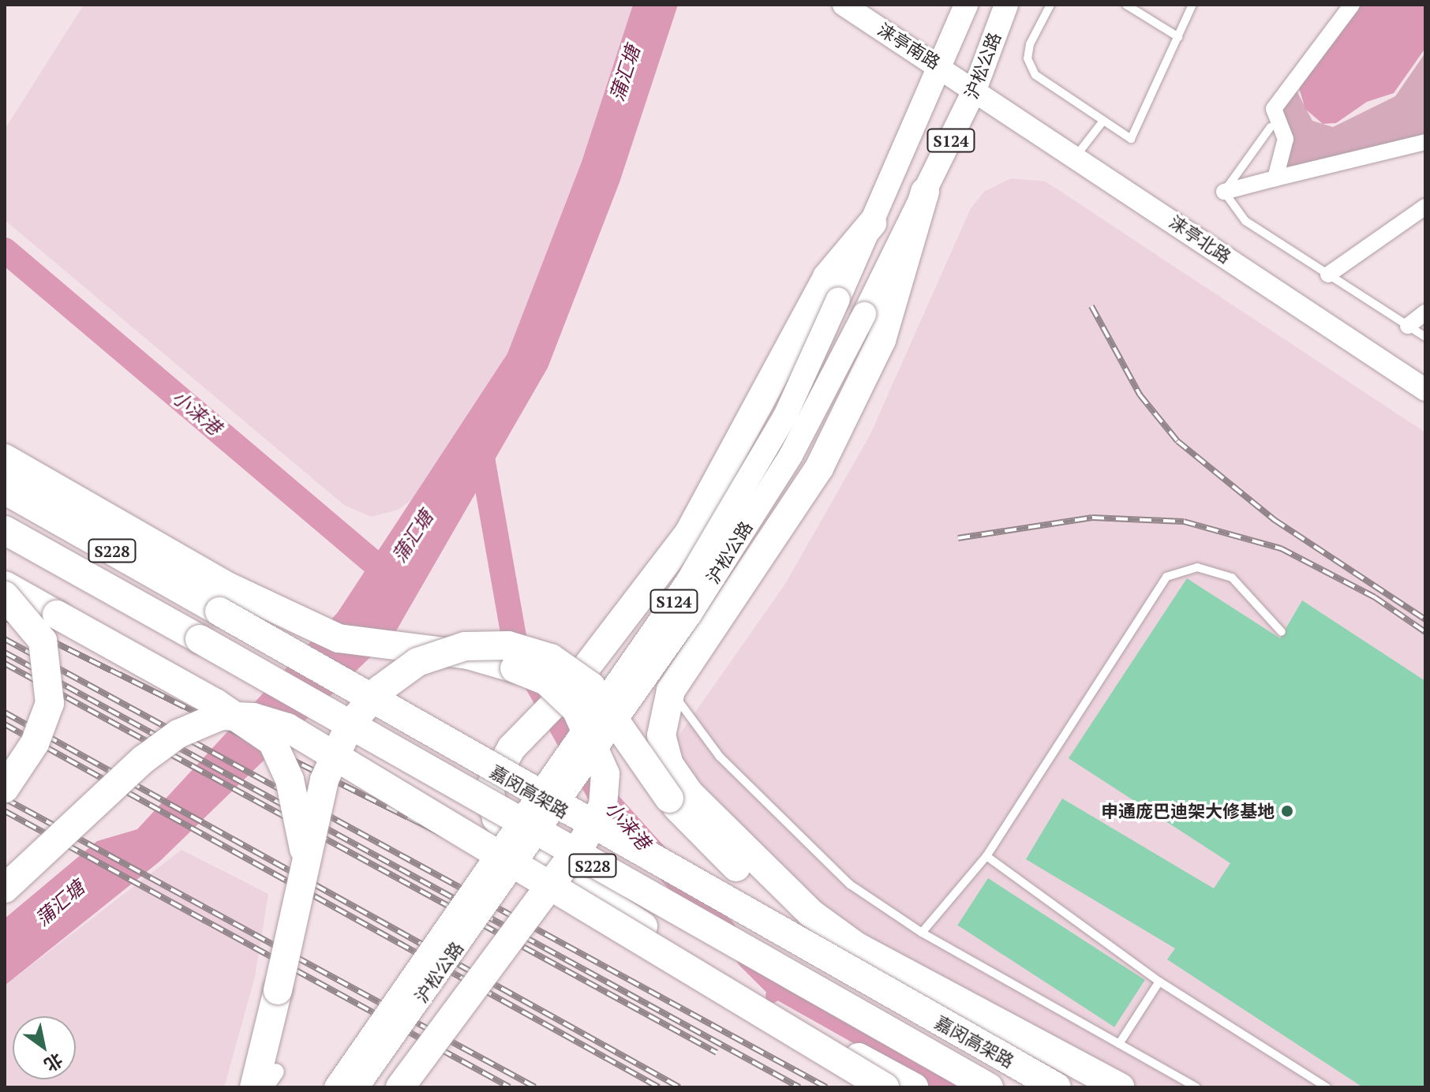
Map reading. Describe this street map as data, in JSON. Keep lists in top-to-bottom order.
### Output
{
  "streets": {
    "highway": ["S228", "嘉闵高架路"],
    "main road": ["沪松公路", "S124"],
    "street": ["涞亭南路", "涞亭北路"]
  },
  "crossings": [
    ["涞亭南路", "沪松公路"],
    ["涞亭南路", "涞亭北路"],
    ["沪松公路", "涞亭北路"]
  ],
  "water": ["蒲汇塘", "小涞港"],
  "places": ["申通庞巴迪架大修基地"],
  "north": "bottom right"
}
